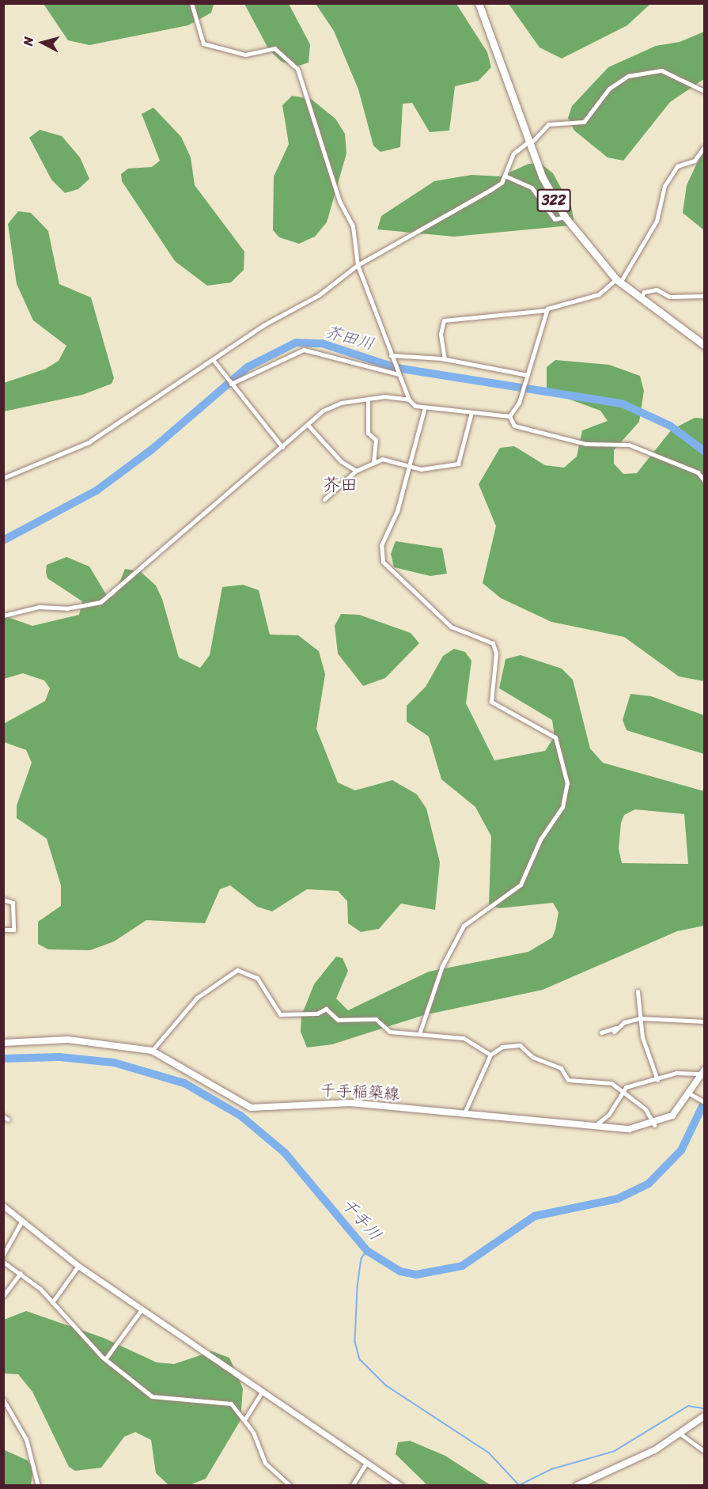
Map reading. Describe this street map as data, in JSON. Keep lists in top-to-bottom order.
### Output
{
  "streets": {
    "highway": ["322"],
    "main road": ["千手稲築線"]
  },
  "districts": ["芥田"],
  "water": ["芥田川", "千手川"],
  "north": "left"
}
